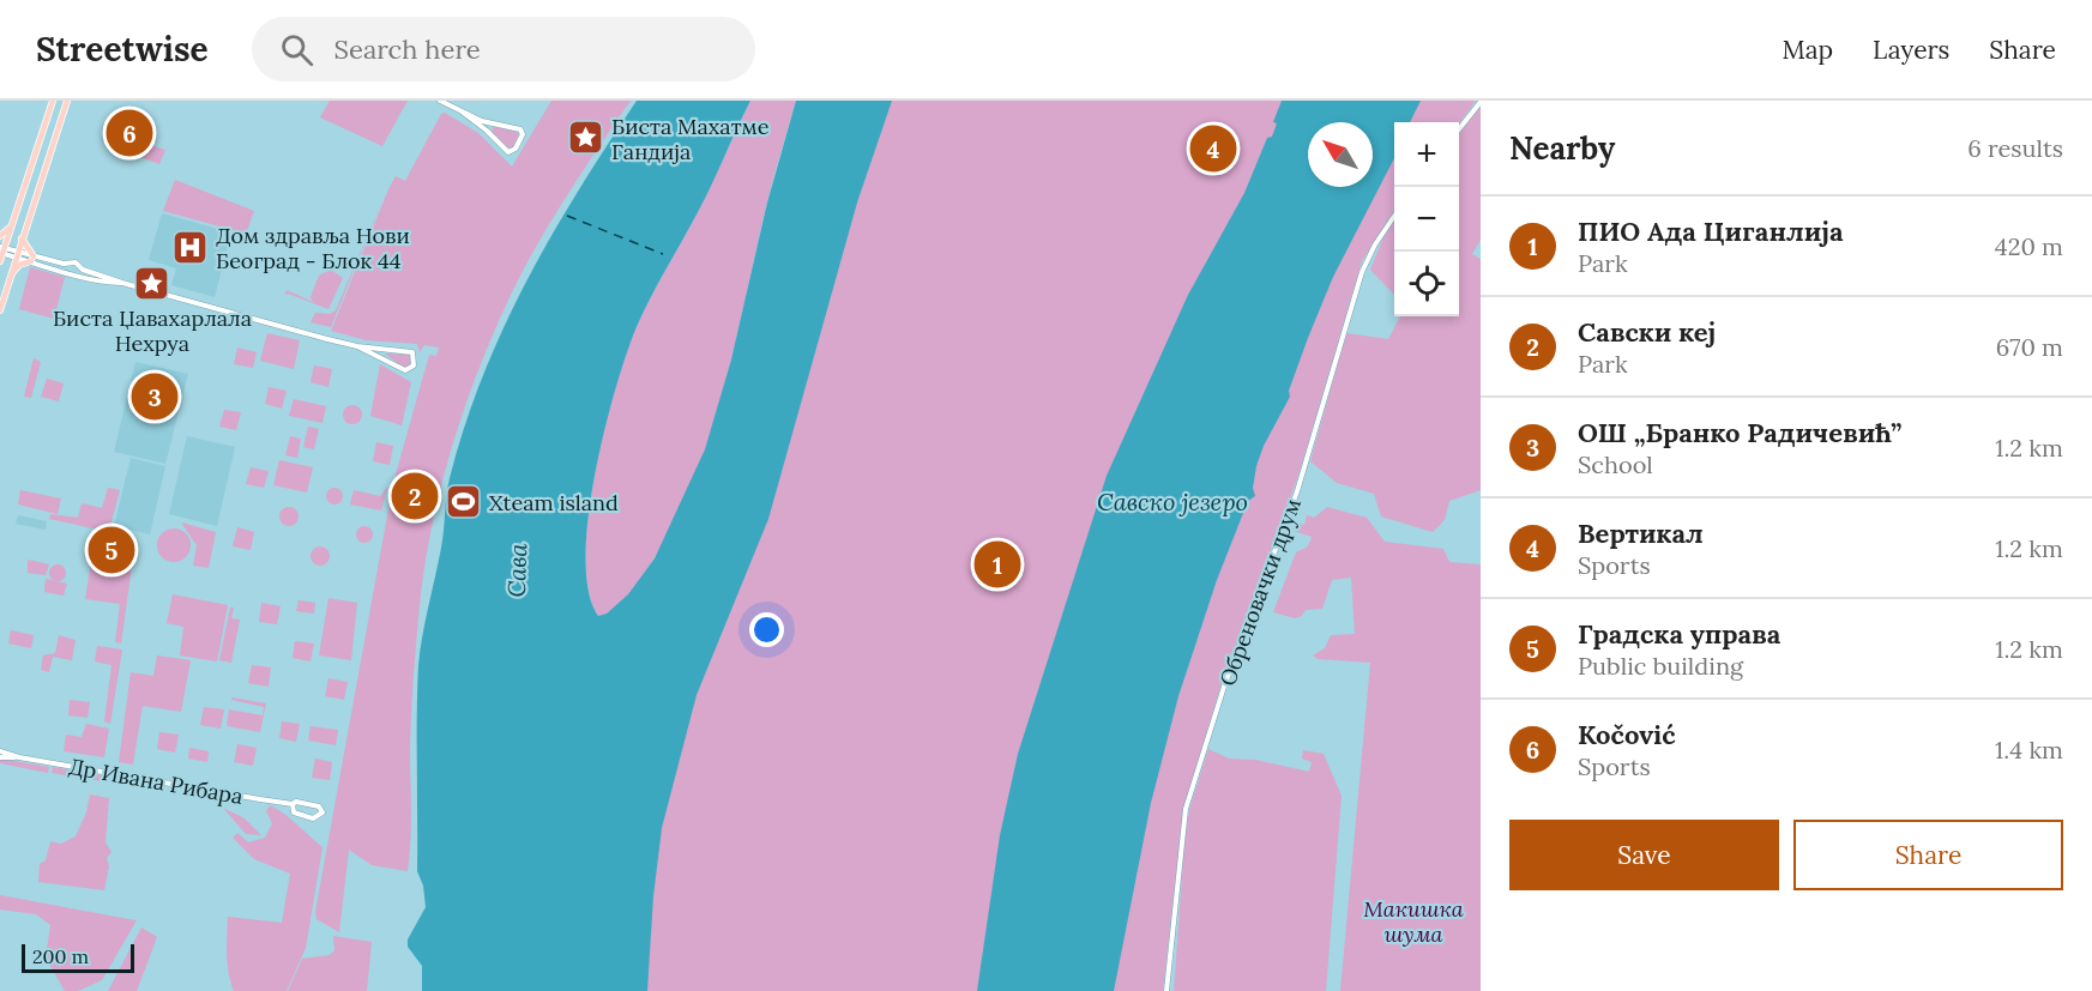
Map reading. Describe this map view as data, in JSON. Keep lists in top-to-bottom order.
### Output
{
  "streets": {
    "street": ["Обреновачки друм", "Др Ивана Рибара"]
  },
  "water": ["Савско језеро", "Сава"],
  "parks": ["Макишка шума"],
  "places": {
    "place": ["Биста Махатме Гандија", "Биста Џавахарлала Нехруа"],
    "hospital": ["Дом здравља Нови Београд - Блок 44"],
    "sports": ["Xteam island"]
  },
  "scale_bar": "200 m",
  "north": "top left",
  "page": {
    "header": "Streetwise",
    "search": "Search here",
    "nav": ["Map", "Layers", "Share"],
    "heading": ["Nearby", "6 results"],
    "pins": [
      "6",
      "4",
      "3",
      "2",
      "5",
      "1"
    ],
    "map_buttons": ["+", "−"],
    "list": [
      {
        "mark": "1",
        "name": "ПИО Ада Циганлија",
        "note": "Park",
        "value": "420 m"
      },
      {
        "mark": "2",
        "name": "Савски кеј",
        "note": "Park",
        "value": "670 m"
      },
      {
        "mark": "3",
        "name": "ОШ „Бранко Радичевић”",
        "note": "School",
        "value": "1.2 km"
      },
      {
        "mark": "4",
        "name": "Вертикал",
        "note": "Sports",
        "value": "1.2 km"
      },
      {
        "mark": "5",
        "name": "Градска управа",
        "note": "Public building",
        "value": "1.2 km"
      },
      {
        "mark": "6",
        "name": "Kočović",
        "note": "Sports",
        "value": "1.4 km"
      }
    ],
    "buttons": ["Save", "Share"],
    "scale": "200 m"
  }
}
